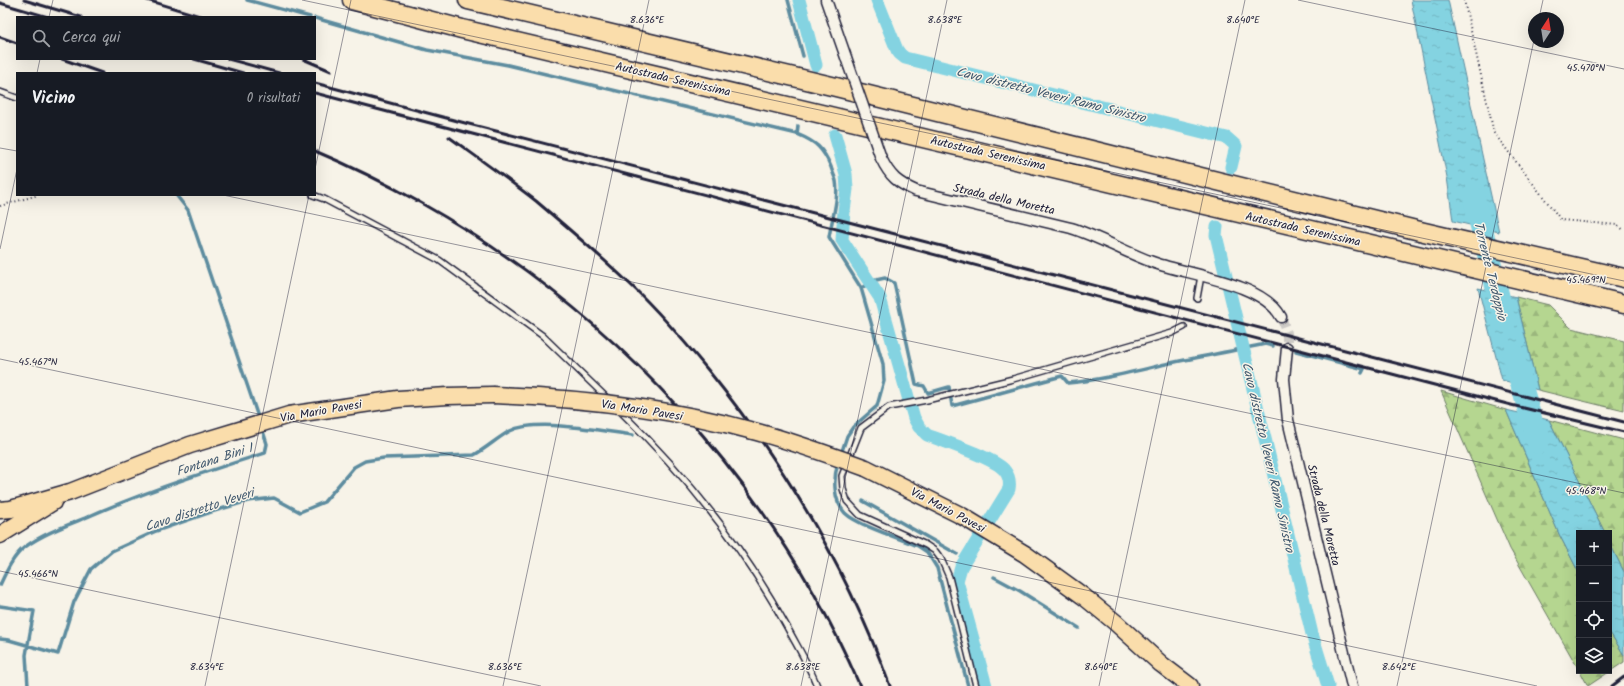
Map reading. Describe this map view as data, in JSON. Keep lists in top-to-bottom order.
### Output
{
  "streets": {
    "highway": ["Autostrada Serenissima"],
    "main road": ["Via Mario Pavesi"],
    "street": ["Strada della Moretta"]
  },
  "water": [
    "Cavo distretto Veveri Ramo Sinistro",
    "Torrente Terdoppio",
    "Fontana Bini 1",
    "Cavo distretto Veveri"
  ],
  "north": "top",
  "page": {
    "search": "Cerca qui",
    "heading": ["Vicino", "0 risultati"],
    "map_buttons": ["+", "−"]
  },
  "coordinates": [
    "8.636°E",
    "8.638°E",
    "8.640°E",
    "45.470°N",
    "45.469°N",
    "45.467°N",
    "45.468°N",
    "45.466°N",
    "8.634°E",
    "8.642°E"
  ]
}
